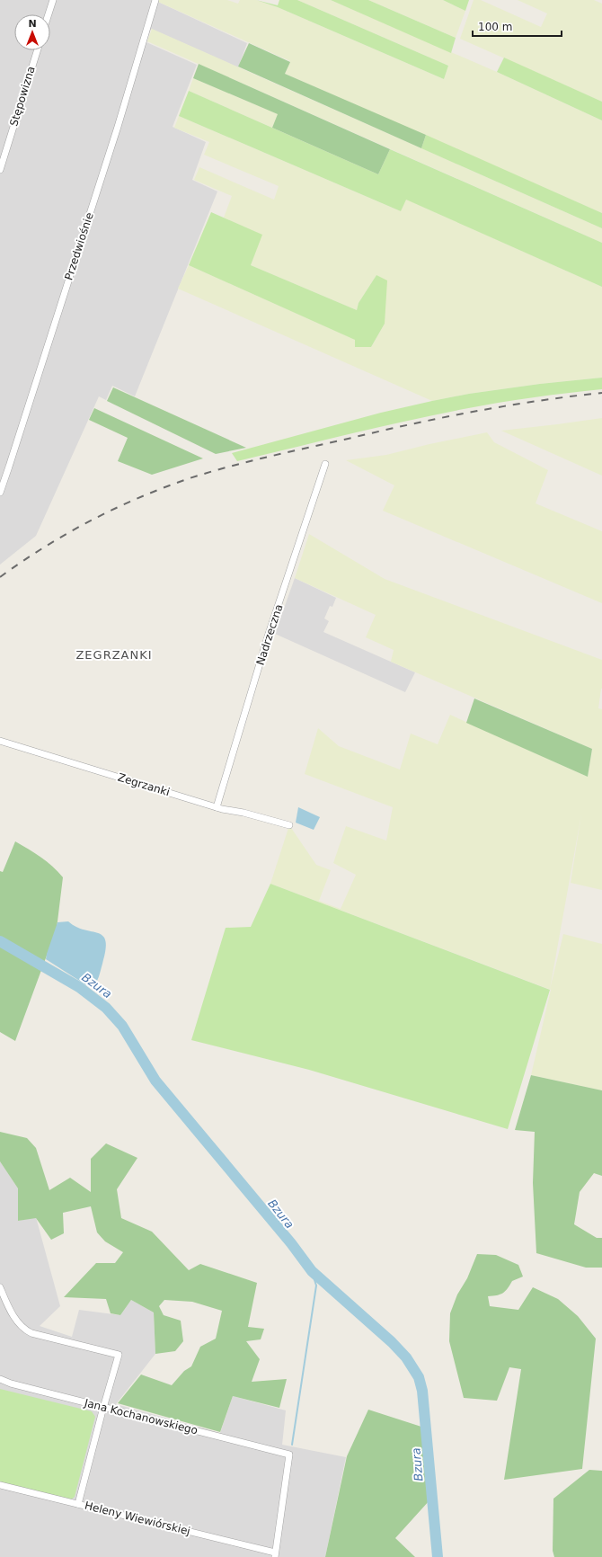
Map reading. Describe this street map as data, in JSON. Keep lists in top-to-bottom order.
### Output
{
  "streets": {
    "street": [
      "Stępowizna",
      "Przedwiośnie",
      "Nadrzeczna",
      "Zegrzanki",
      "Jana Kochanowskiego",
      "Heleny Wiewiórskiej"
    ]
  },
  "crossings": [
    ["Nadrzeczna", "Zegrzanki"],
    ["Jana Kochanowskiego", "Heleny Wiewiórskiej"]
  ],
  "districts": ["ZEGRZANKI"],
  "water": ["Bzura"],
  "scale_bar": "100 m",
  "north": "top"
}
